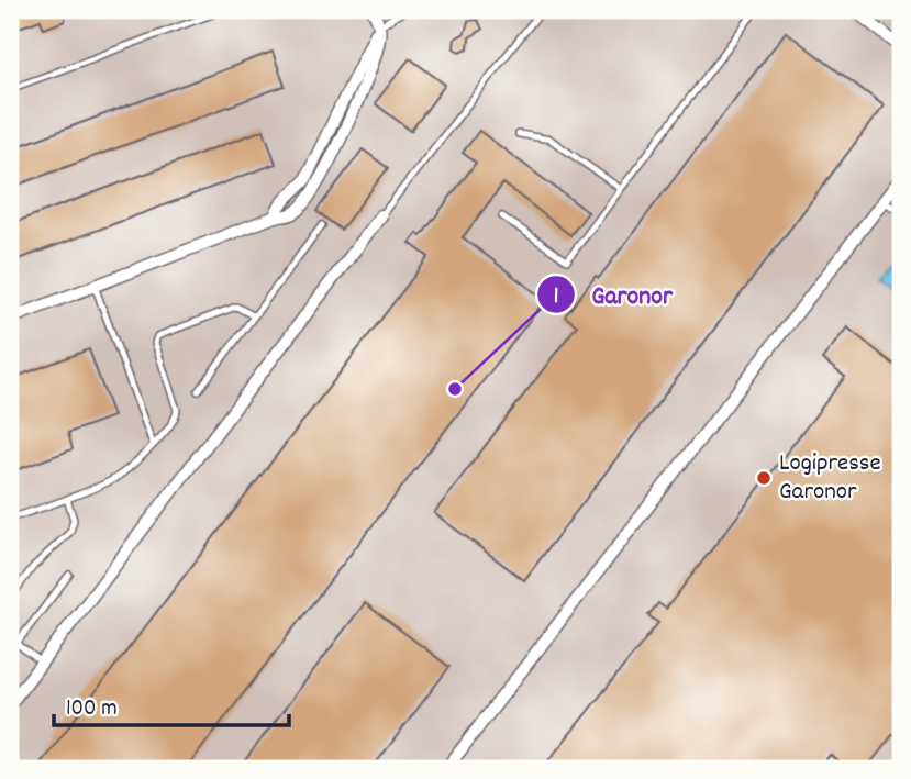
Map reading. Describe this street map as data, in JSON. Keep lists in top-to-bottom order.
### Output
{
  "places": ["Garonor", "Logipresse Garonor"],
  "scale_bar": "100 m"
}
